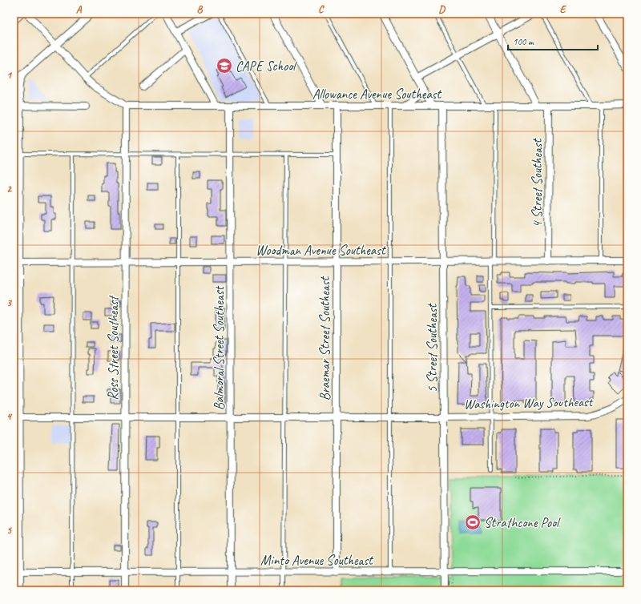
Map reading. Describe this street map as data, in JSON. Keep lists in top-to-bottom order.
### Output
{
  "streets": {
    "street": [
      "Allowance Avenue Southeast",
      "4 Street Southeast",
      "Woodman Avenue Southeast",
      "Braemar Street Southeast",
      "Ross Street Southeast",
      "Balmoral Street Southeast",
      "5 Street Southeast",
      "Washington Way Southeast",
      "Minto Avenue Southeast"
    ]
  },
  "crossings": [
    ["Allowance Avenue Southeast", "4 Street Southeast"],
    ["Allowance Avenue Southeast", "Braemar Street Southeast"],
    ["Allowance Avenue Southeast", "Ross Street Southeast"],
    ["Allowance Avenue Southeast", "Balmoral Street Southeast"],
    ["Allowance Avenue Southeast", "5 Street Southeast"],
    ["4 Street Southeast", "Woodman Avenue Southeast"],
    ["Woodman Avenue Southeast", "Braemar Street Southeast"],
    ["Woodman Avenue Southeast", "Ross Street Southeast"],
    ["Woodman Avenue Southeast", "Balmoral Street Southeast"],
    ["Woodman Avenue Southeast", "5 Street Southeast"],
    ["Braemar Street Southeast", "Washington Way Southeast"],
    ["Braemar Street Southeast", "Minto Avenue Southeast"],
    ["Ross Street Southeast", "Washington Way Southeast"],
    ["Ross Street Southeast", "Minto Avenue Southeast"],
    ["Balmoral Street Southeast", "Washington Way Southeast"],
    ["Balmoral Street Southeast", "Minto Avenue Southeast"],
    ["5 Street Southeast", "Washington Way Southeast"],
    ["5 Street Southeast", "Minto Avenue Southeast"]
  ],
  "places": {
    "school or university": ["CAPE School"],
    "sports": ["Strathcone Pool"]
  },
  "scale_bar": "100 m",
  "grid": {
    "columns": [
      "A",
      "B",
      "C",
      "D",
      "E"
    ],
    "rows": [
      "1",
      "2",
      "3",
      "4",
      "5"
    ]
  }
}
